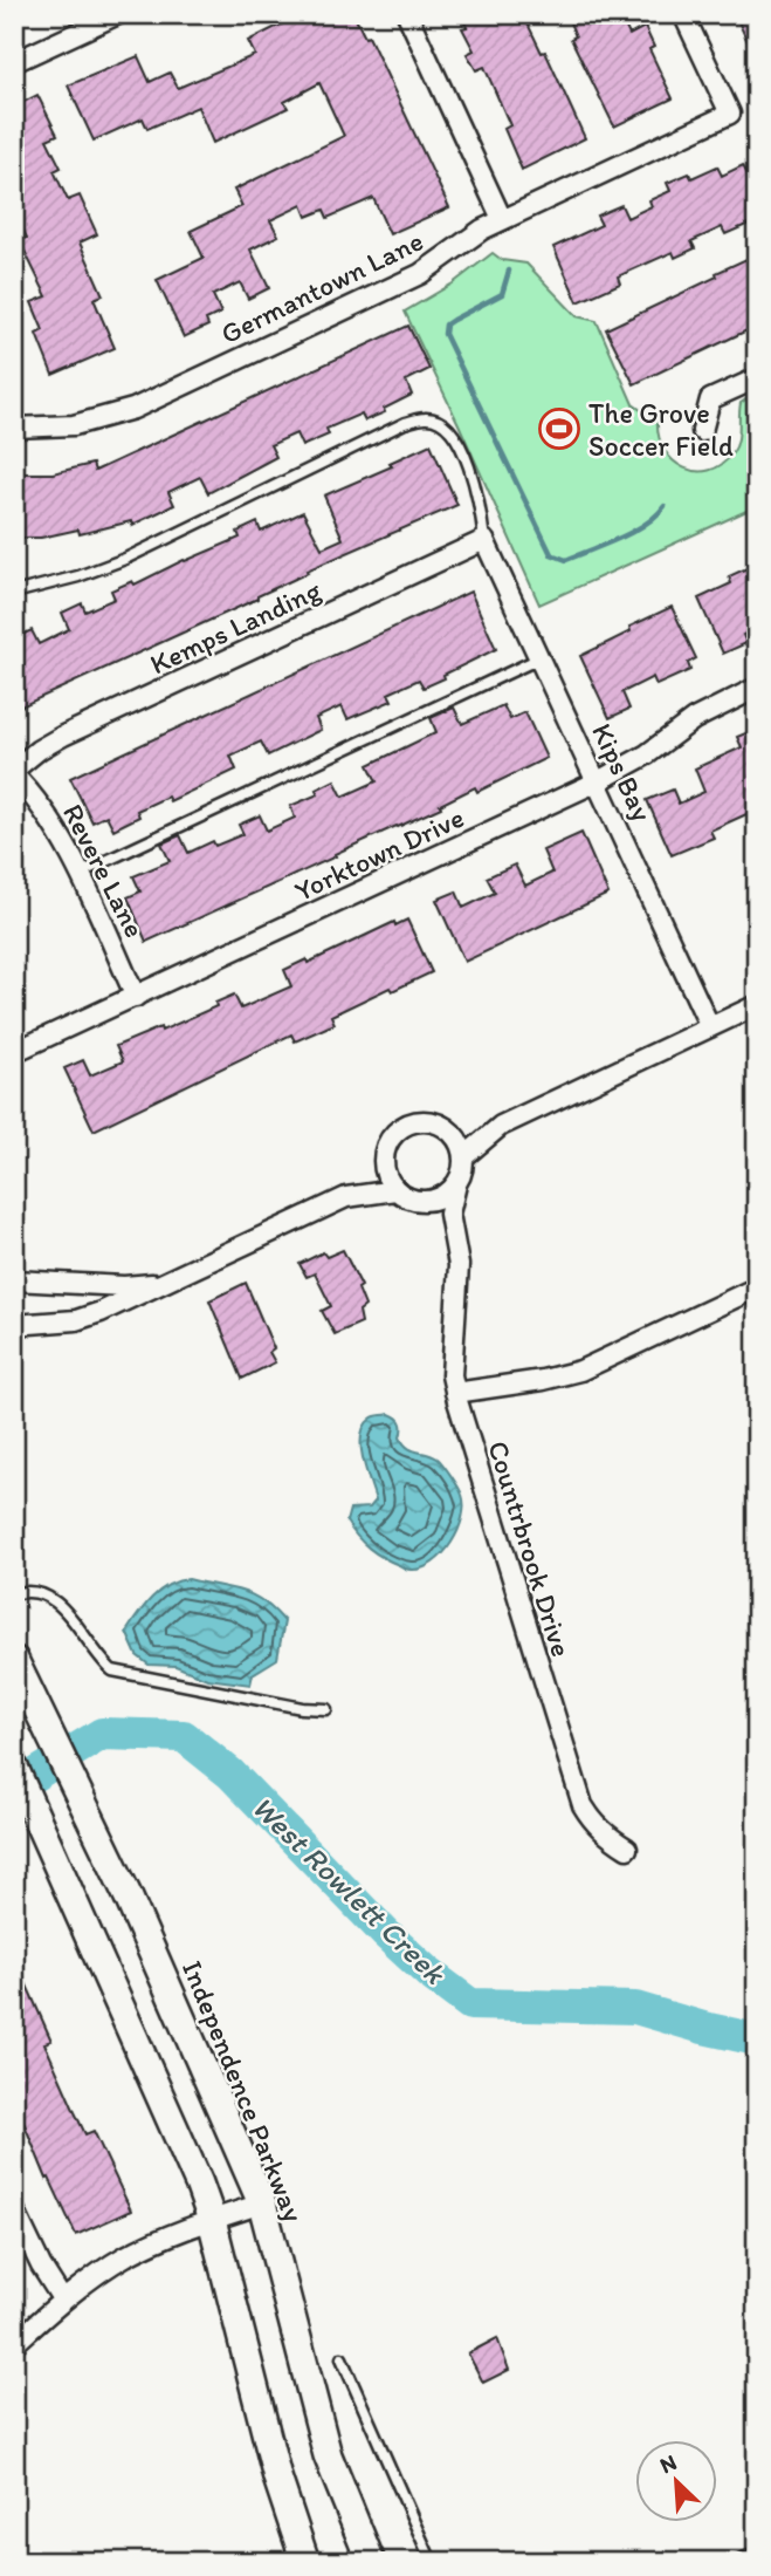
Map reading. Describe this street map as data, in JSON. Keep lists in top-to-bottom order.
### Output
{
  "streets": {
    "main road": ["Independence Parkway"],
    "street": [
      "Germantown Lane",
      "Kemps Landing",
      "Kips Bay",
      "Yorktown Drive",
      "Revere Lane",
      "Countrbrook Drive"
    ]
  },
  "crossings": [
    ["Kemps Landing", "Kips Bay"],
    ["Kemps Landing", "Revere Lane"],
    ["Kips Bay", "Yorktown Drive"],
    ["Yorktown Drive", "Revere Lane"]
  ],
  "water": ["West Rowlett Creek"],
  "places": {
    "sports": ["The Grove Soccer Field"]
  },
  "north": "top left"
}
